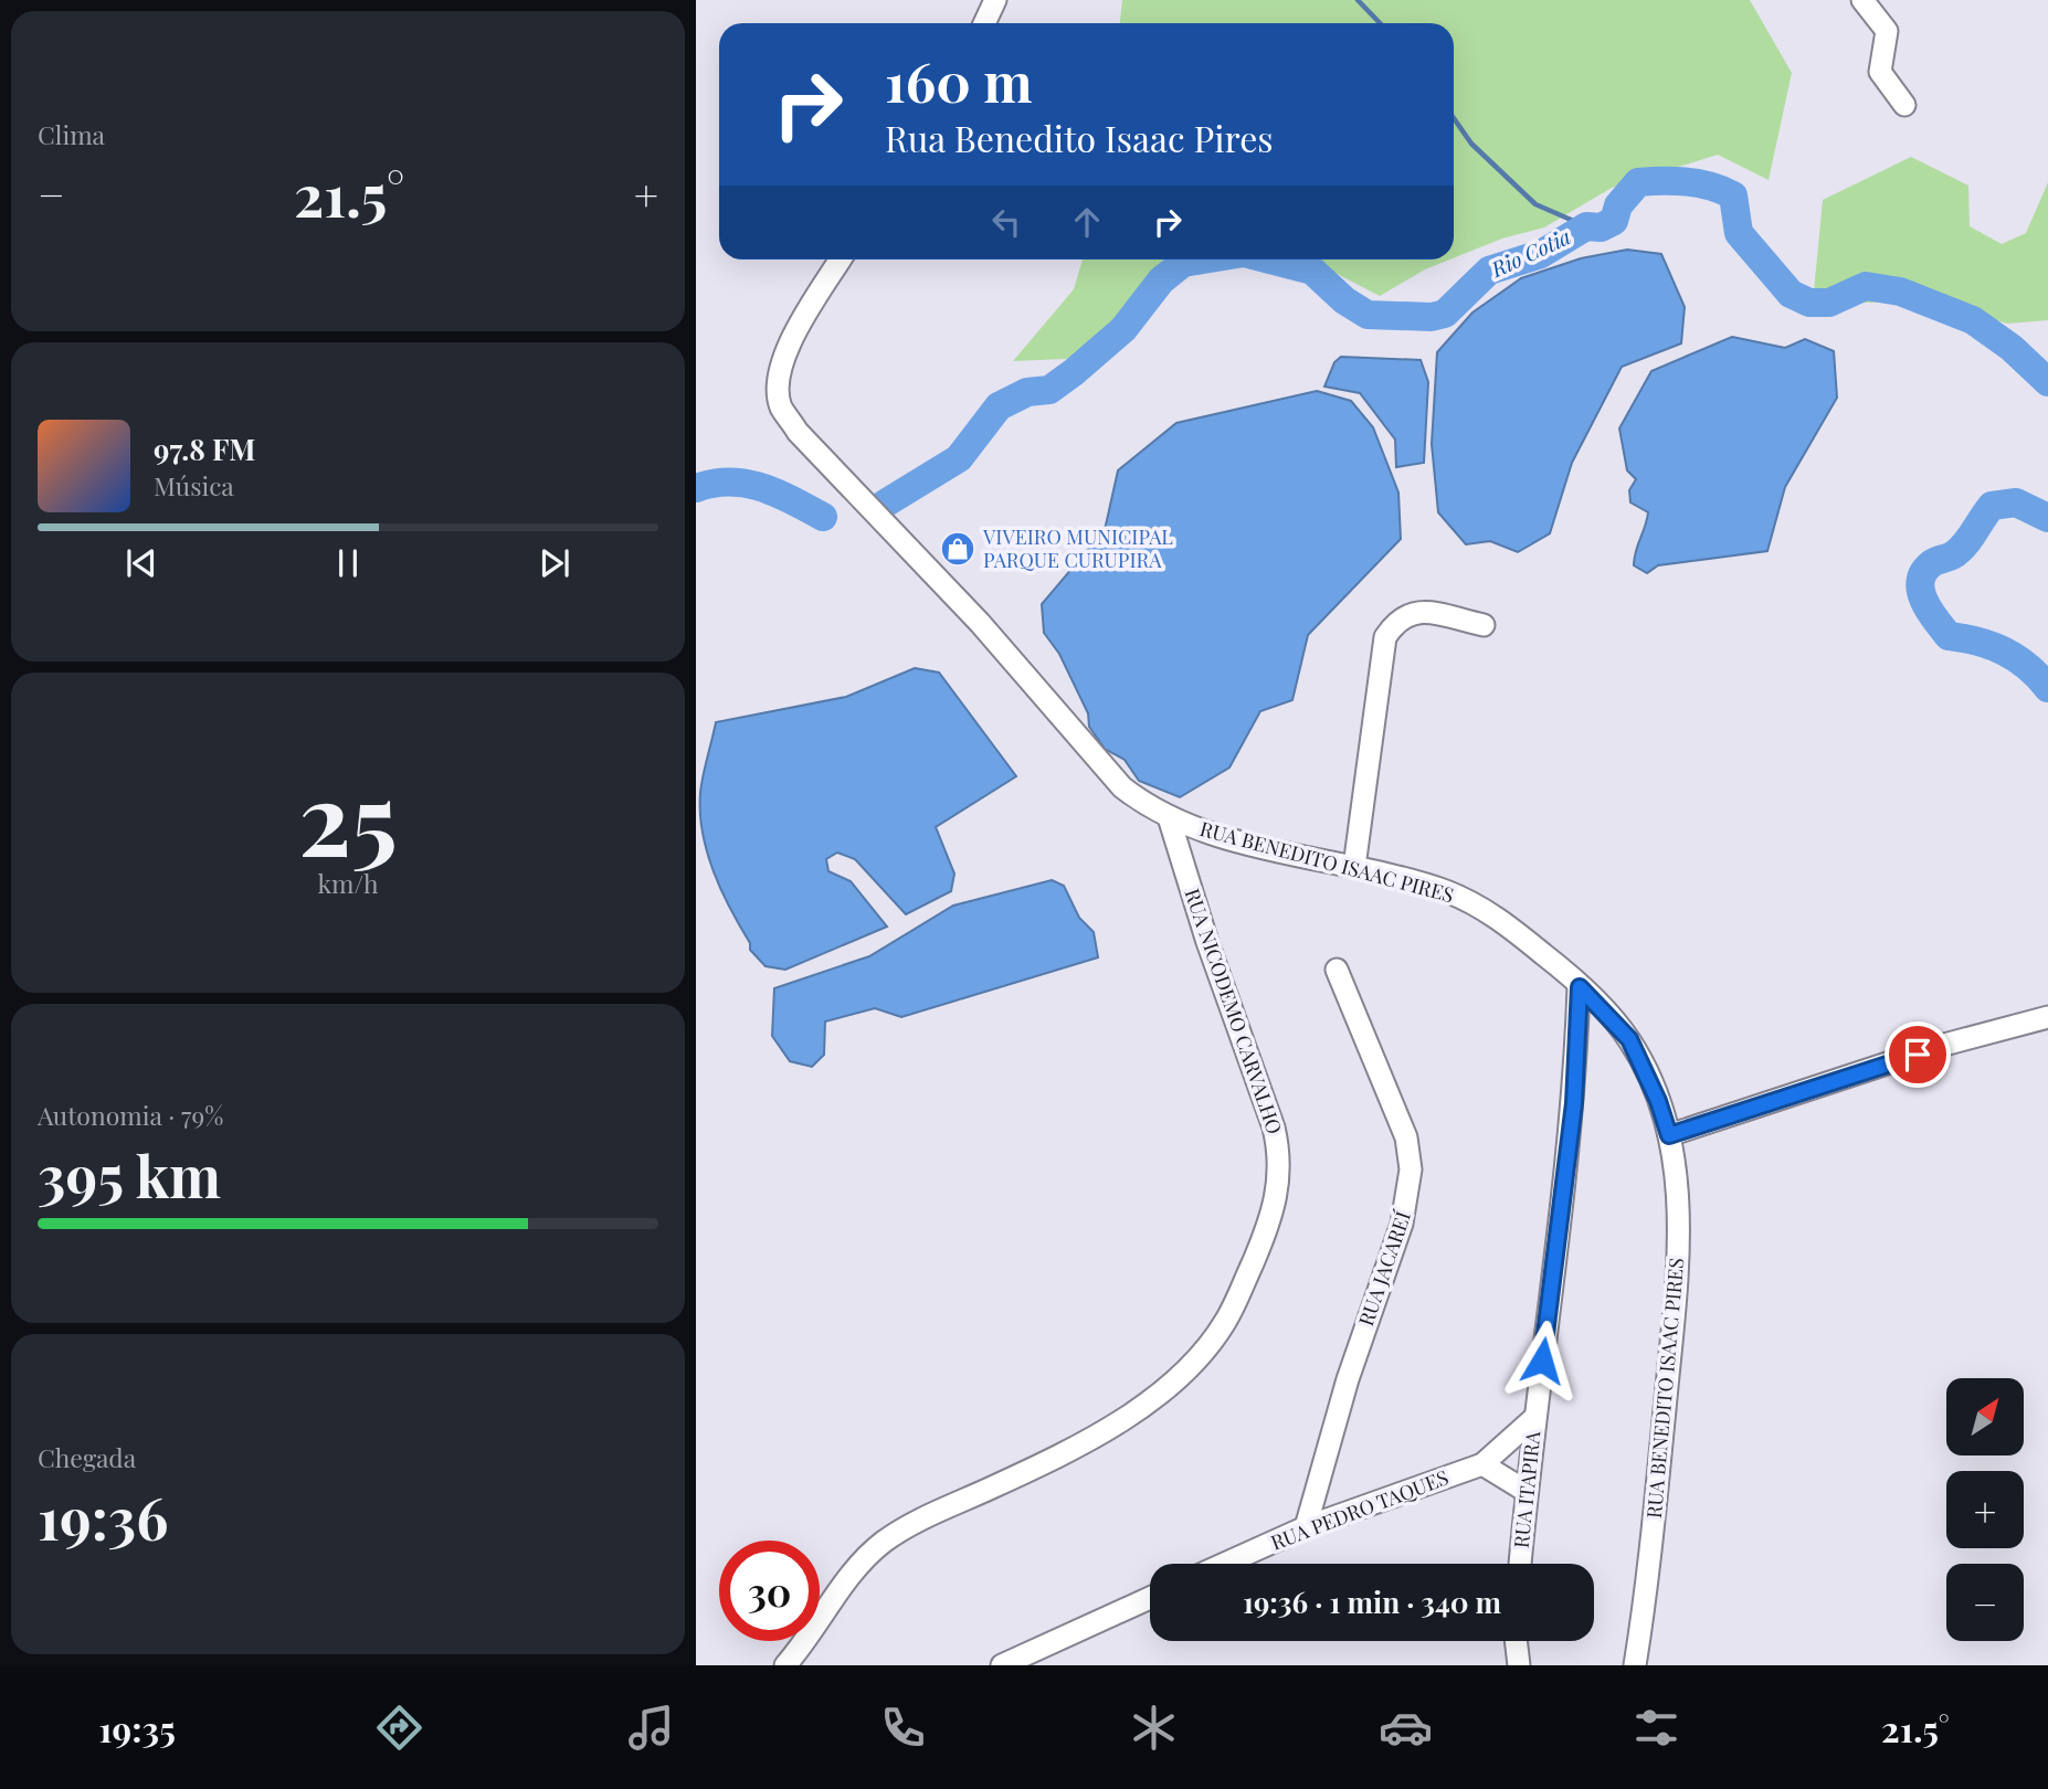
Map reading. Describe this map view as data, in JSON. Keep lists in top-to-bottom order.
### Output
{
  "streets": {
    "street": [
      "RUA BENEDITO ISAAC PIRES",
      "RUA NICODEMO CARVALHO",
      "RUA JACAREÍ",
      "RUA ITAPIRA",
      "RUA PEDRO TAQUES"
    ]
  },
  "crossings": [
    ["RUA BENEDITO ISAAC PIRES", "RUA NICODEMO CARVALHO"],
    ["RUA BENEDITO ISAAC PIRES", "RUA ITAPIRA"],
    ["RUA JACAREÍ", "RUA PEDRO TAQUES"],
    ["RUA ITAPIRA", "RUA PEDRO TAQUES"]
  ],
  "water": ["Rio Cotia"],
  "places": {
    "shop": ["VIVEIRO MUNICIPAL PARQUE CURUPIRA"]
  },
  "north": "top right",
  "page": {
    "tile": [
      "Clima",
      ["25", "km/h"],
      ["Autonomia · 79%", "395 km"],
      ["Chegada", "19:36"]
    ],
    "turn": ["160 m", "Rua Benedito Isaac Pires"],
    "heat": ["−", "21.5°", "+"],
    "song": ["97.8 FM", "Música"],
    "map_buttons": ["+", "−"],
    "limit": "30",
    "trip": "19:36 · 1 min · 340 m",
    "tabs": ["19:35", "21.5°"]
  }
}
